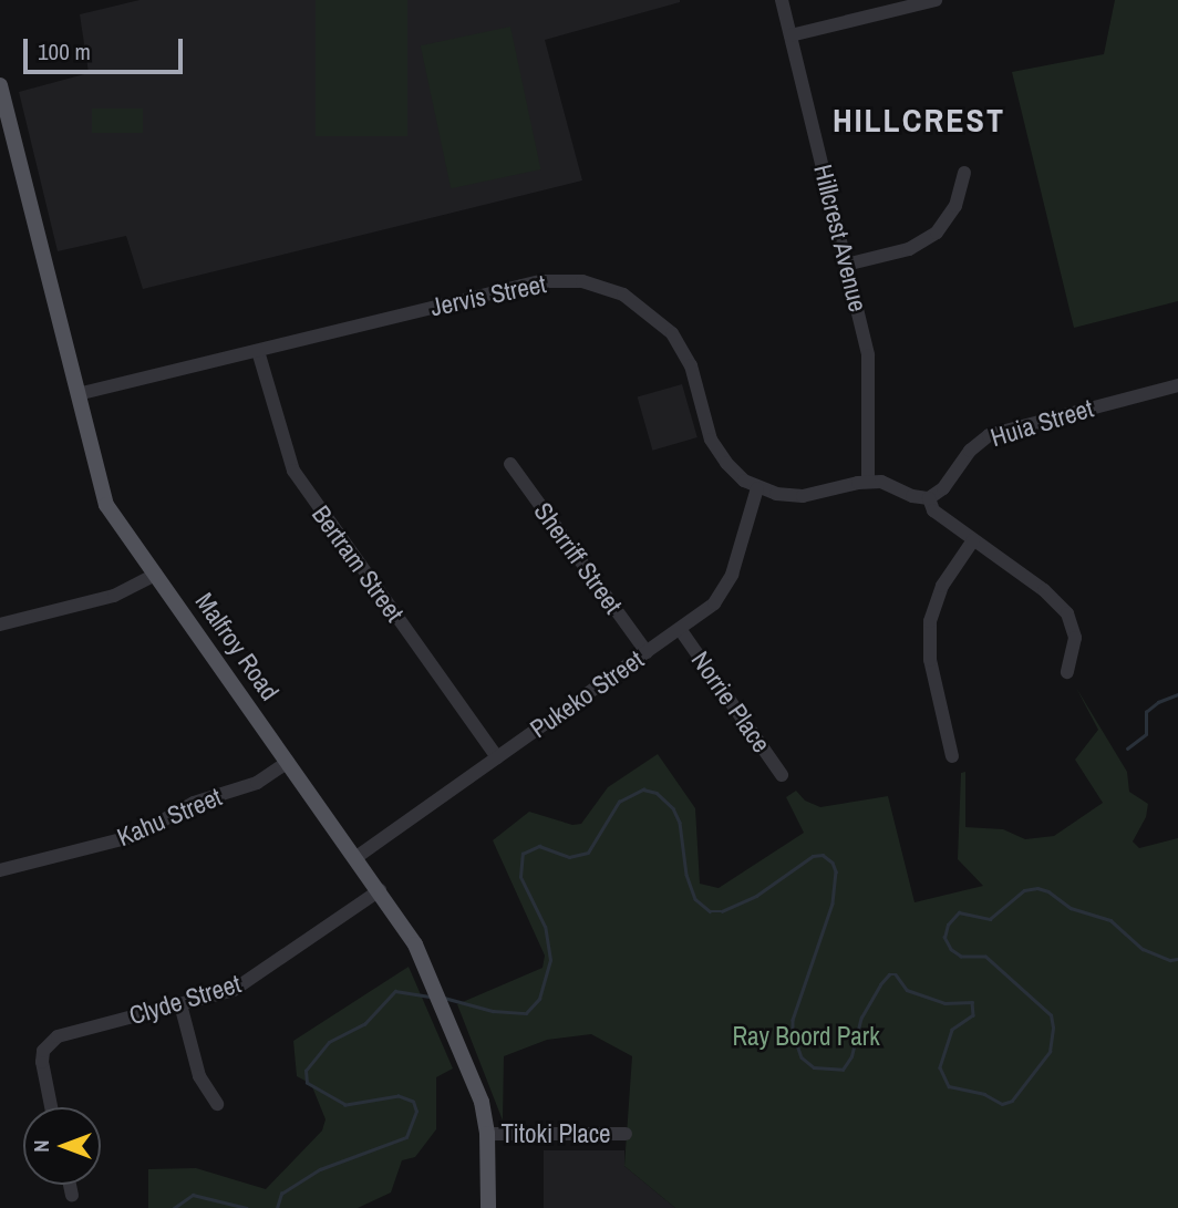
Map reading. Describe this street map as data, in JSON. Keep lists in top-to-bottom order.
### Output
{
  "streets": {
    "main road": ["Malfroy Road"],
    "street": [
      "Hillcrest Avenue",
      "Jervis Street",
      "Huia Street",
      "Sherriff Street",
      "Bertram Street",
      "Pukeko Street",
      "Norrie Place",
      "Kahu Street",
      "Clyde Street",
      "Titoki Place"
    ]
  },
  "crossings": [
    ["Hillcrest Avenue", "Jervis Street"],
    ["Jervis Street", "Bertram Street"],
    ["Jervis Street", "Malfroy Road"],
    ["Jervis Street", "Pukeko Street"],
    ["Sherriff Street", "Pukeko Street"],
    ["Bertram Street", "Pukeko Street"],
    ["Malfroy Road", "Pukeko Street"],
    ["Malfroy Road", "Kahu Street"],
    ["Malfroy Road", "Clyde Street"],
    ["Malfroy Road", "Titoki Place"],
    ["Pukeko Street", "Norrie Place"]
  ],
  "districts": ["HILLCREST"],
  "parks": ["Ray Boord Park"],
  "scale_bar": "100 m",
  "north": "left"
}
